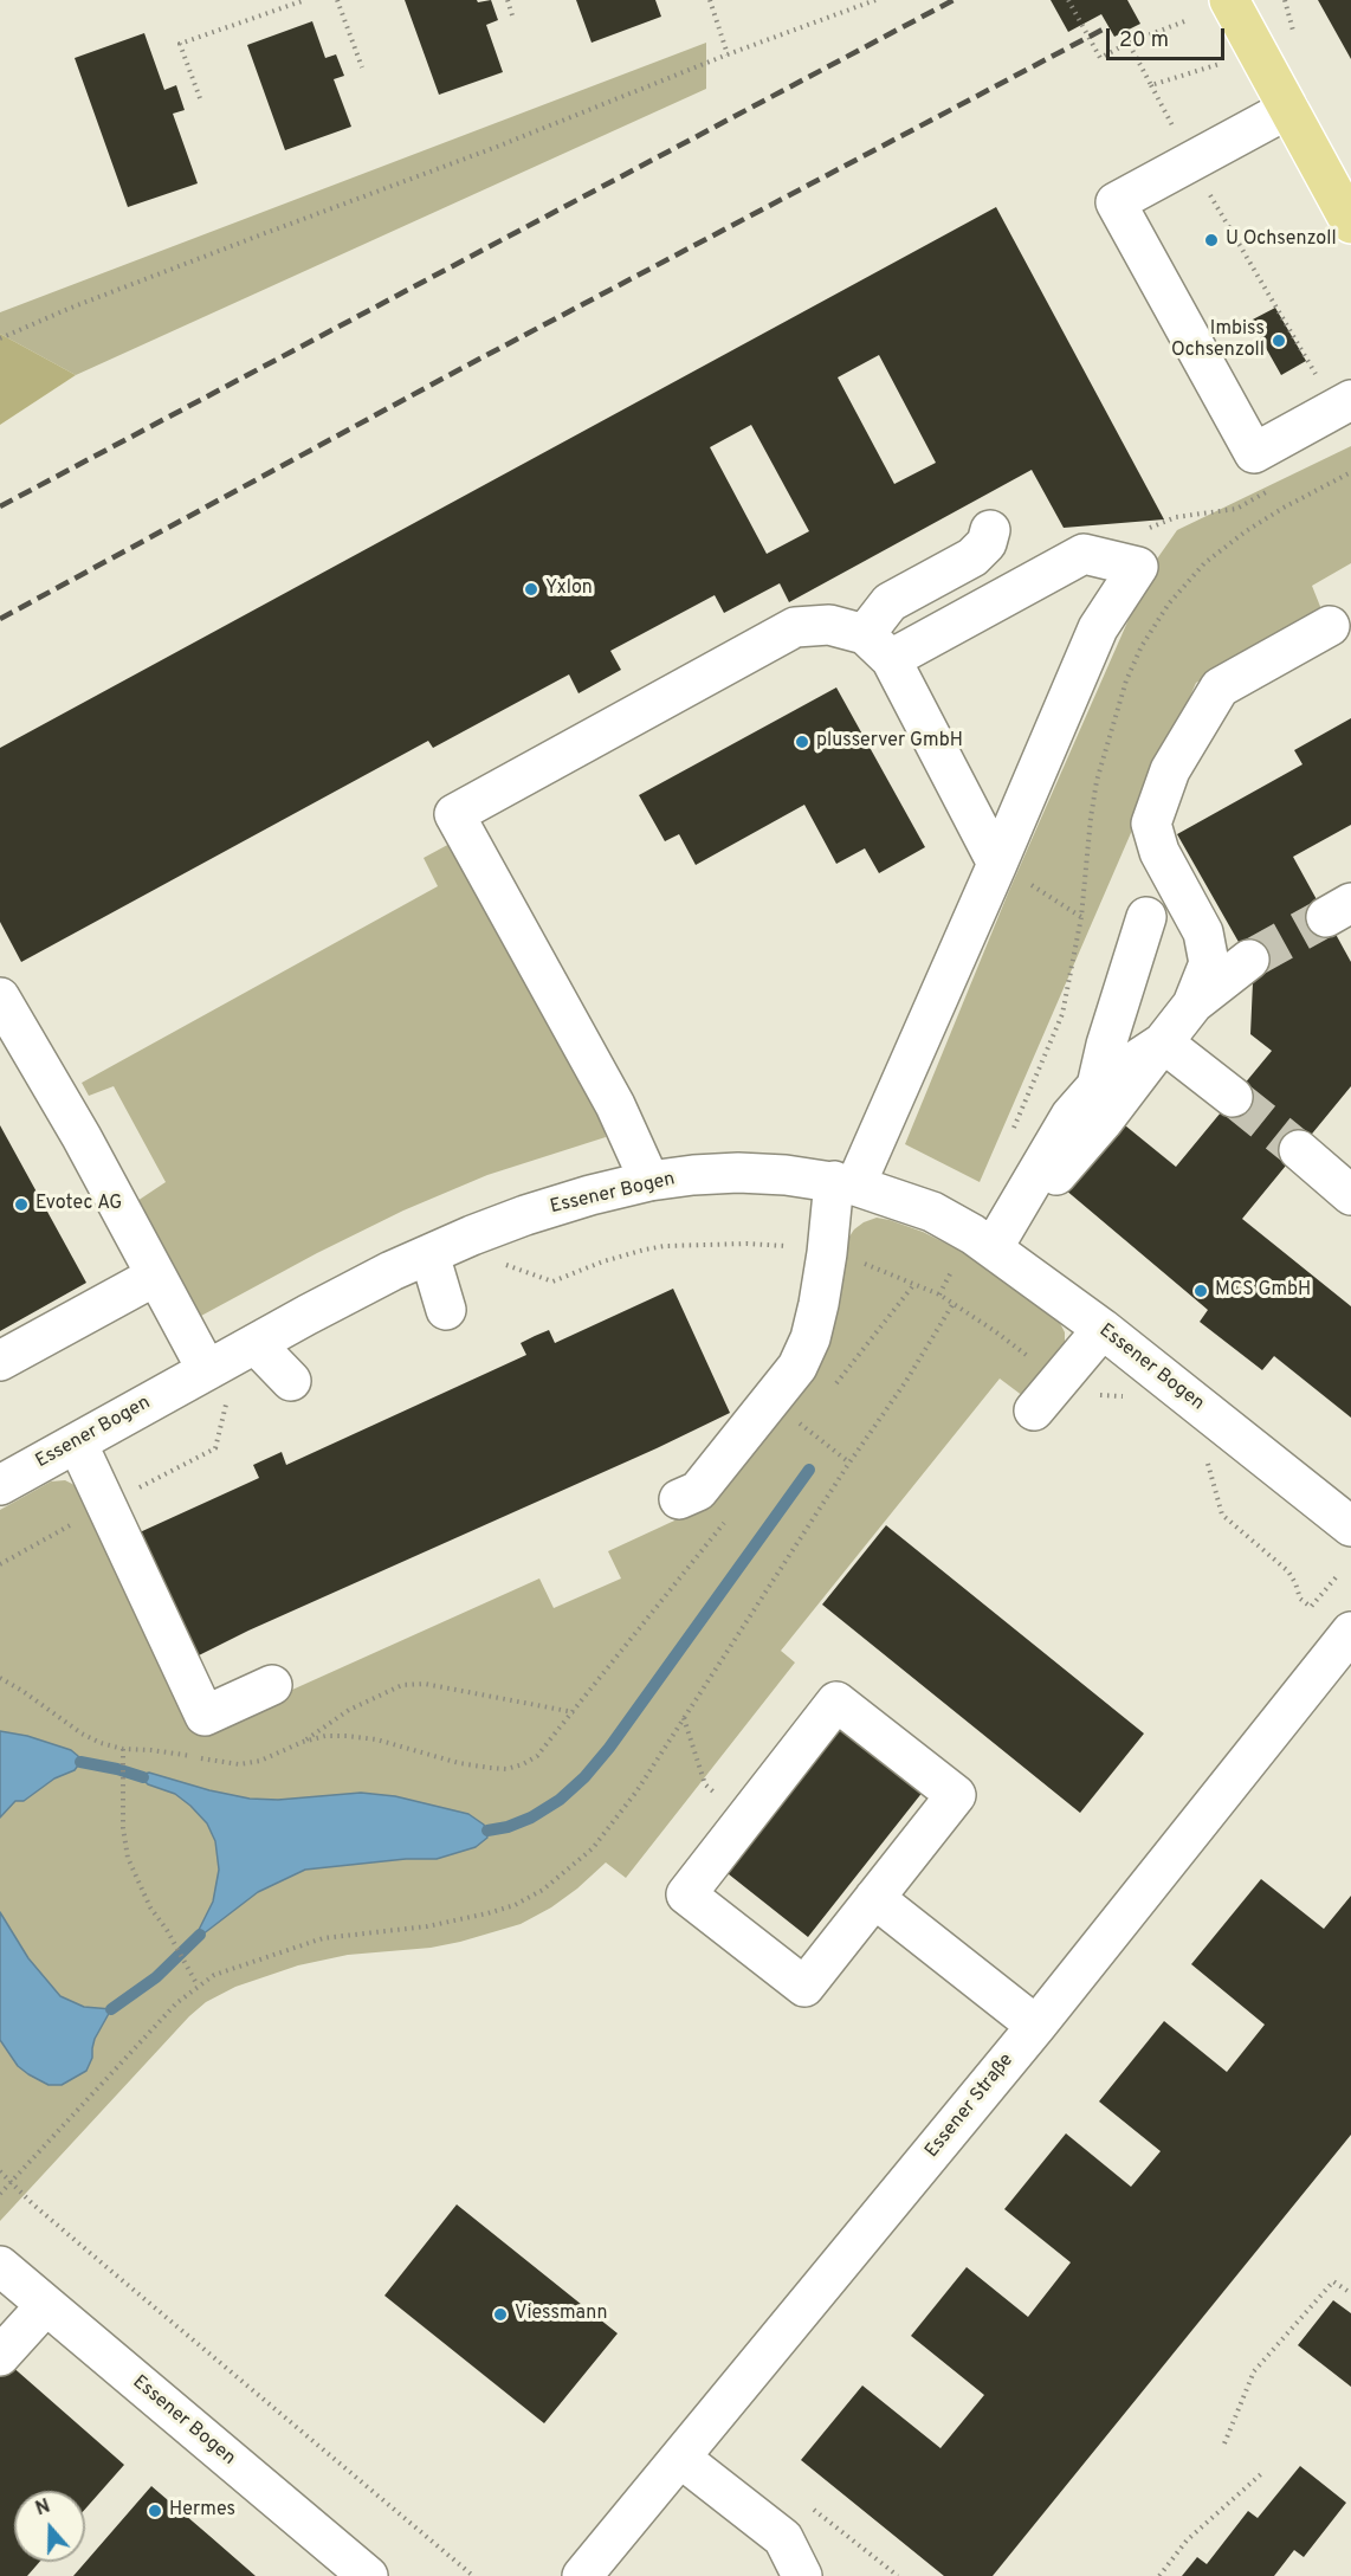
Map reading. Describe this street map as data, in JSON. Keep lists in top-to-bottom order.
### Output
{
  "streets": {
    "street": ["Essener Bogen", "Essener Straße"]
  },
  "places": [
    "U Ochsenzoll",
    "Imbiss Ochsenzoll",
    "Yxlon",
    "plusserver GmbH",
    "Evotec AG",
    "MCS GmbH",
    "Viessmann",
    "Hermes"
  ],
  "scale_bar": "20 m",
  "north": "top"
}
